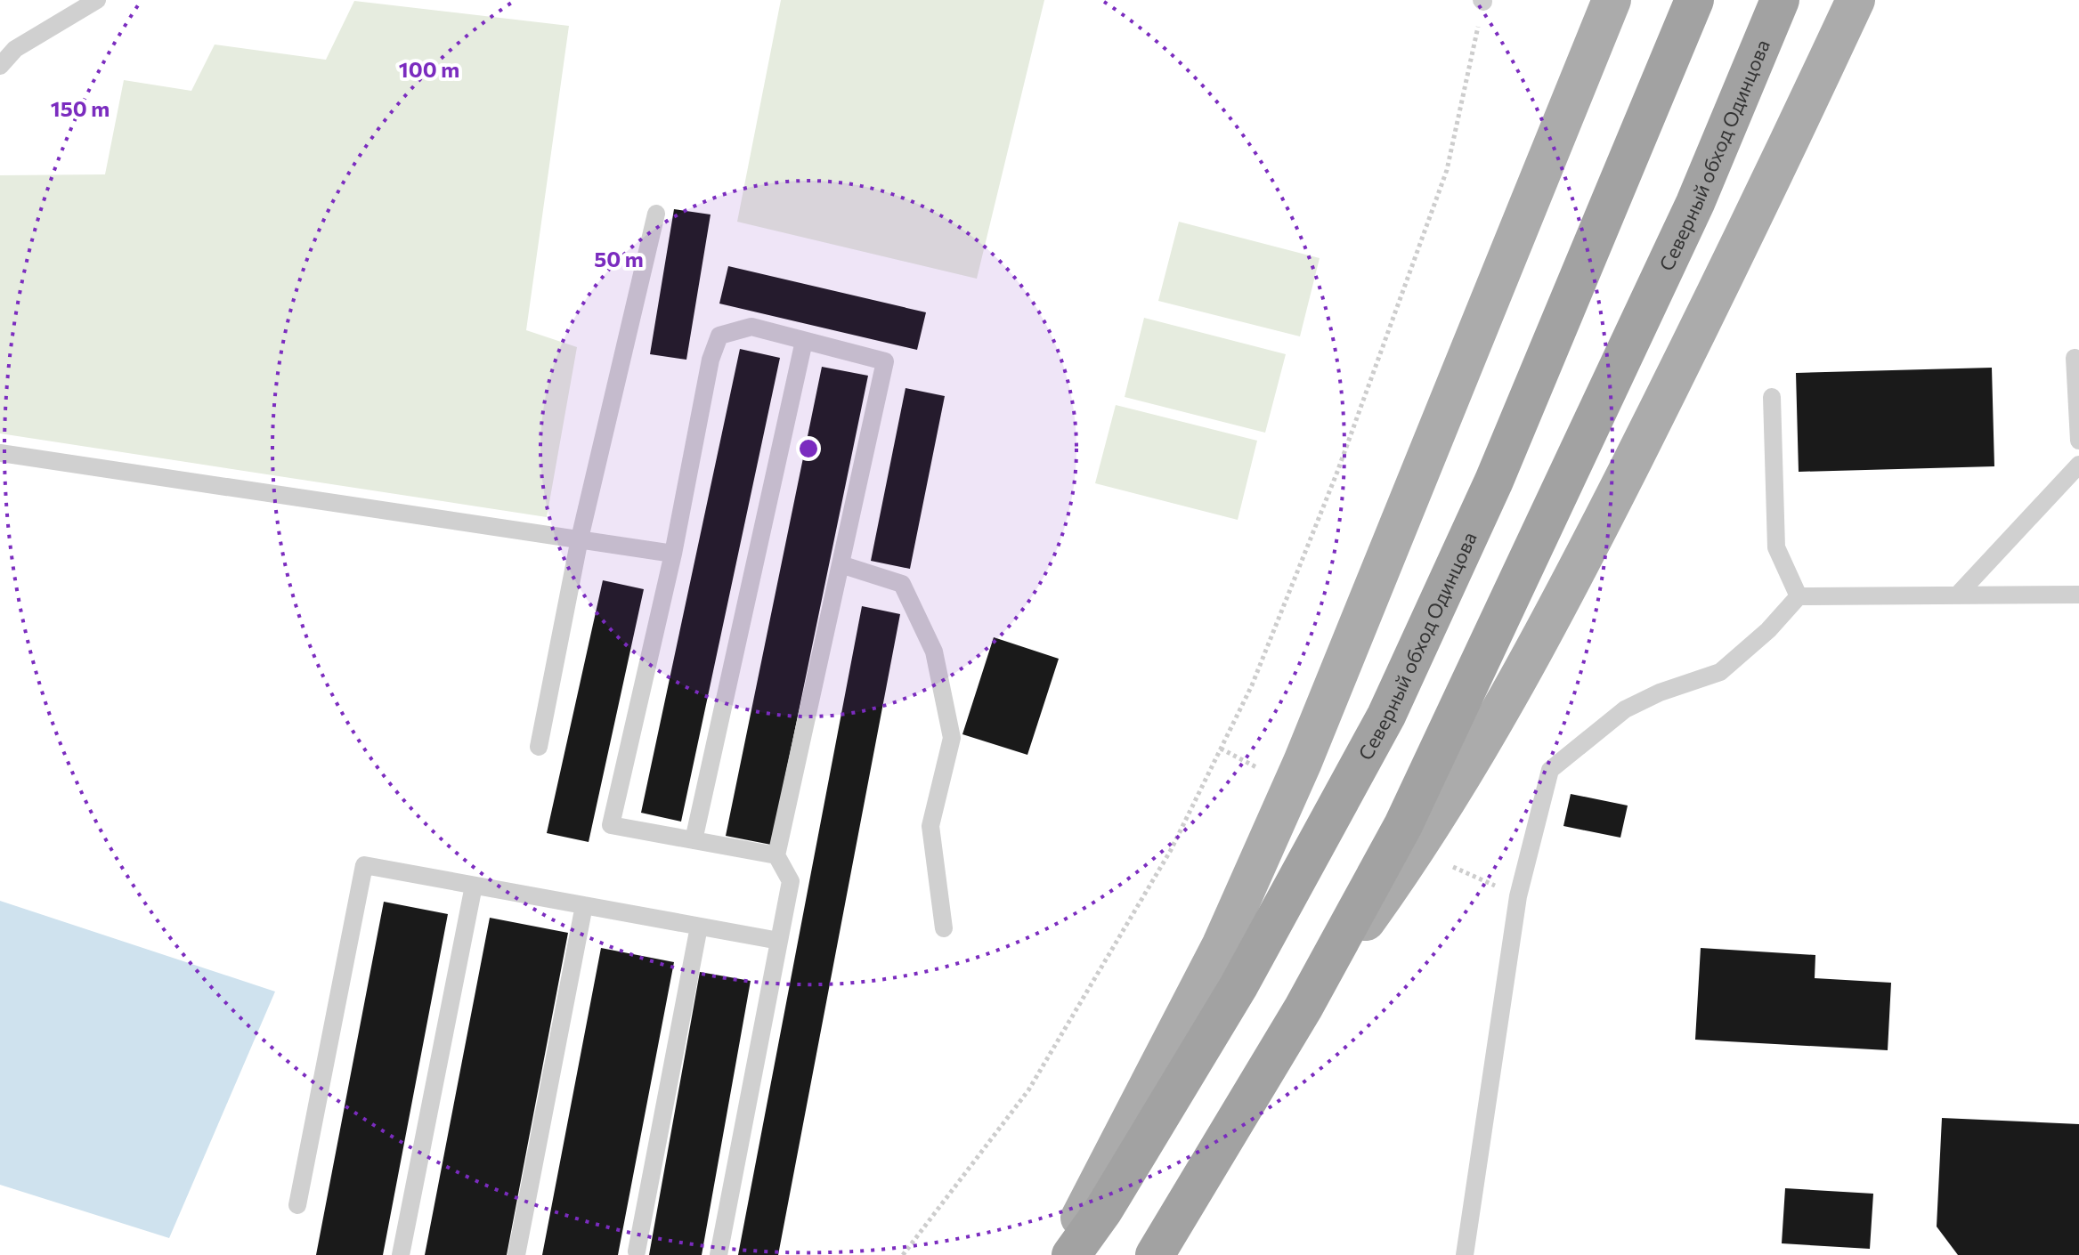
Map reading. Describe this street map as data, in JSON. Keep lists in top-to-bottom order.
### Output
{
  "streets": {
    "highway": ["Северный обход Одинцова"]
  },
  "rings": ["100 m", "150 m", "50 m"]
}
